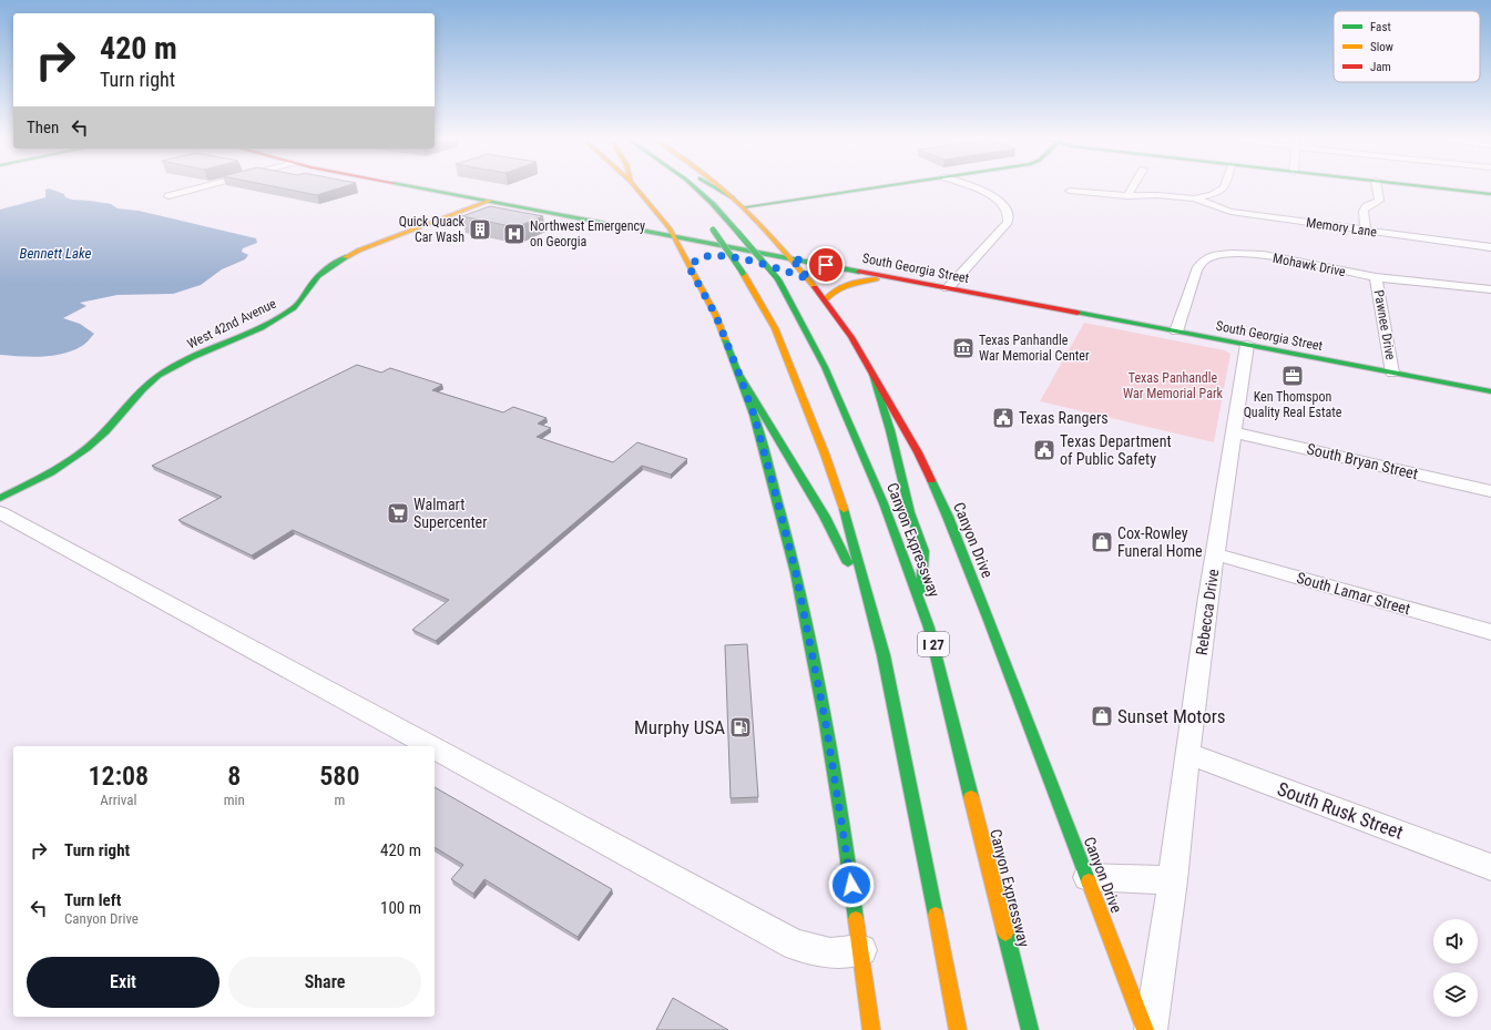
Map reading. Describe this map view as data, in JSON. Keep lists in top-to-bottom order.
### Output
{
  "streets": {
    "main road": [
      "South Georgia Street",
      "West 42nd Avenue",
      "Canyon Expressway",
      "Canyon Drive",
      "I 27"
    ],
    "street": [
      "Memory Lane",
      "Mohawk Drive",
      "Pawnee Drive",
      "South Bryan Street",
      "South Lamar Street",
      "Rebecca Drive",
      "South Rusk Street"
    ]
  },
  "crossings": [
    ["Mohawk Drive", "South Georgia Street"],
    ["Mohawk Drive", "Pawnee Drive"],
    ["South Georgia Street", "West 42nd Avenue"],
    ["South Georgia Street", "Pawnee Drive"],
    ["South Georgia Street", "Canyon Drive"],
    ["South Georgia Street", "Rebecca Drive"],
    ["South Bryan Street", "Rebecca Drive"],
    ["South Lamar Street", "Rebecca Drive"],
    ["Rebecca Drive", "South Rusk Street"]
  ],
  "water": ["Bennett Lake"],
  "parks": ["Texas Panhandle War Memorial Park"],
  "places": {
    "building": ["Quick Quack Car Wash"],
    "hospital": ["Northwest Emergency on Georgia"],
    "museum": ["Texas Panhandle War Memorial Center"],
    "office": ["Ken Thomspon Quality Real Estate"],
    "public building": ["Texas Rangers", "Texas Department of Public Safety"],
    "supermarket": ["Walmart Supercenter"],
    "shop": ["Cox-Rowley Funeral Home", "Sunset Motors"],
    "fuel station": ["Murphy USA"]
  },
  "legend": ["Fast", "Slow", "Jam"],
  "page": {
    "turn": ["420 m", "Turn right"],
    "then": "Then",
    "eta": [
      "12:08",
      "Arrival",
      "8",
      "min",
      "580",
      "m"
    ],
    "list": [
      {
        "name": "Turn right",
        "value": "420 m"
      },
      {
        "name": "Turn left",
        "note": "Canyon Drive",
        "value": "100 m"
      }
    ],
    "buttons": ["Exit", "Share"]
  }
}
